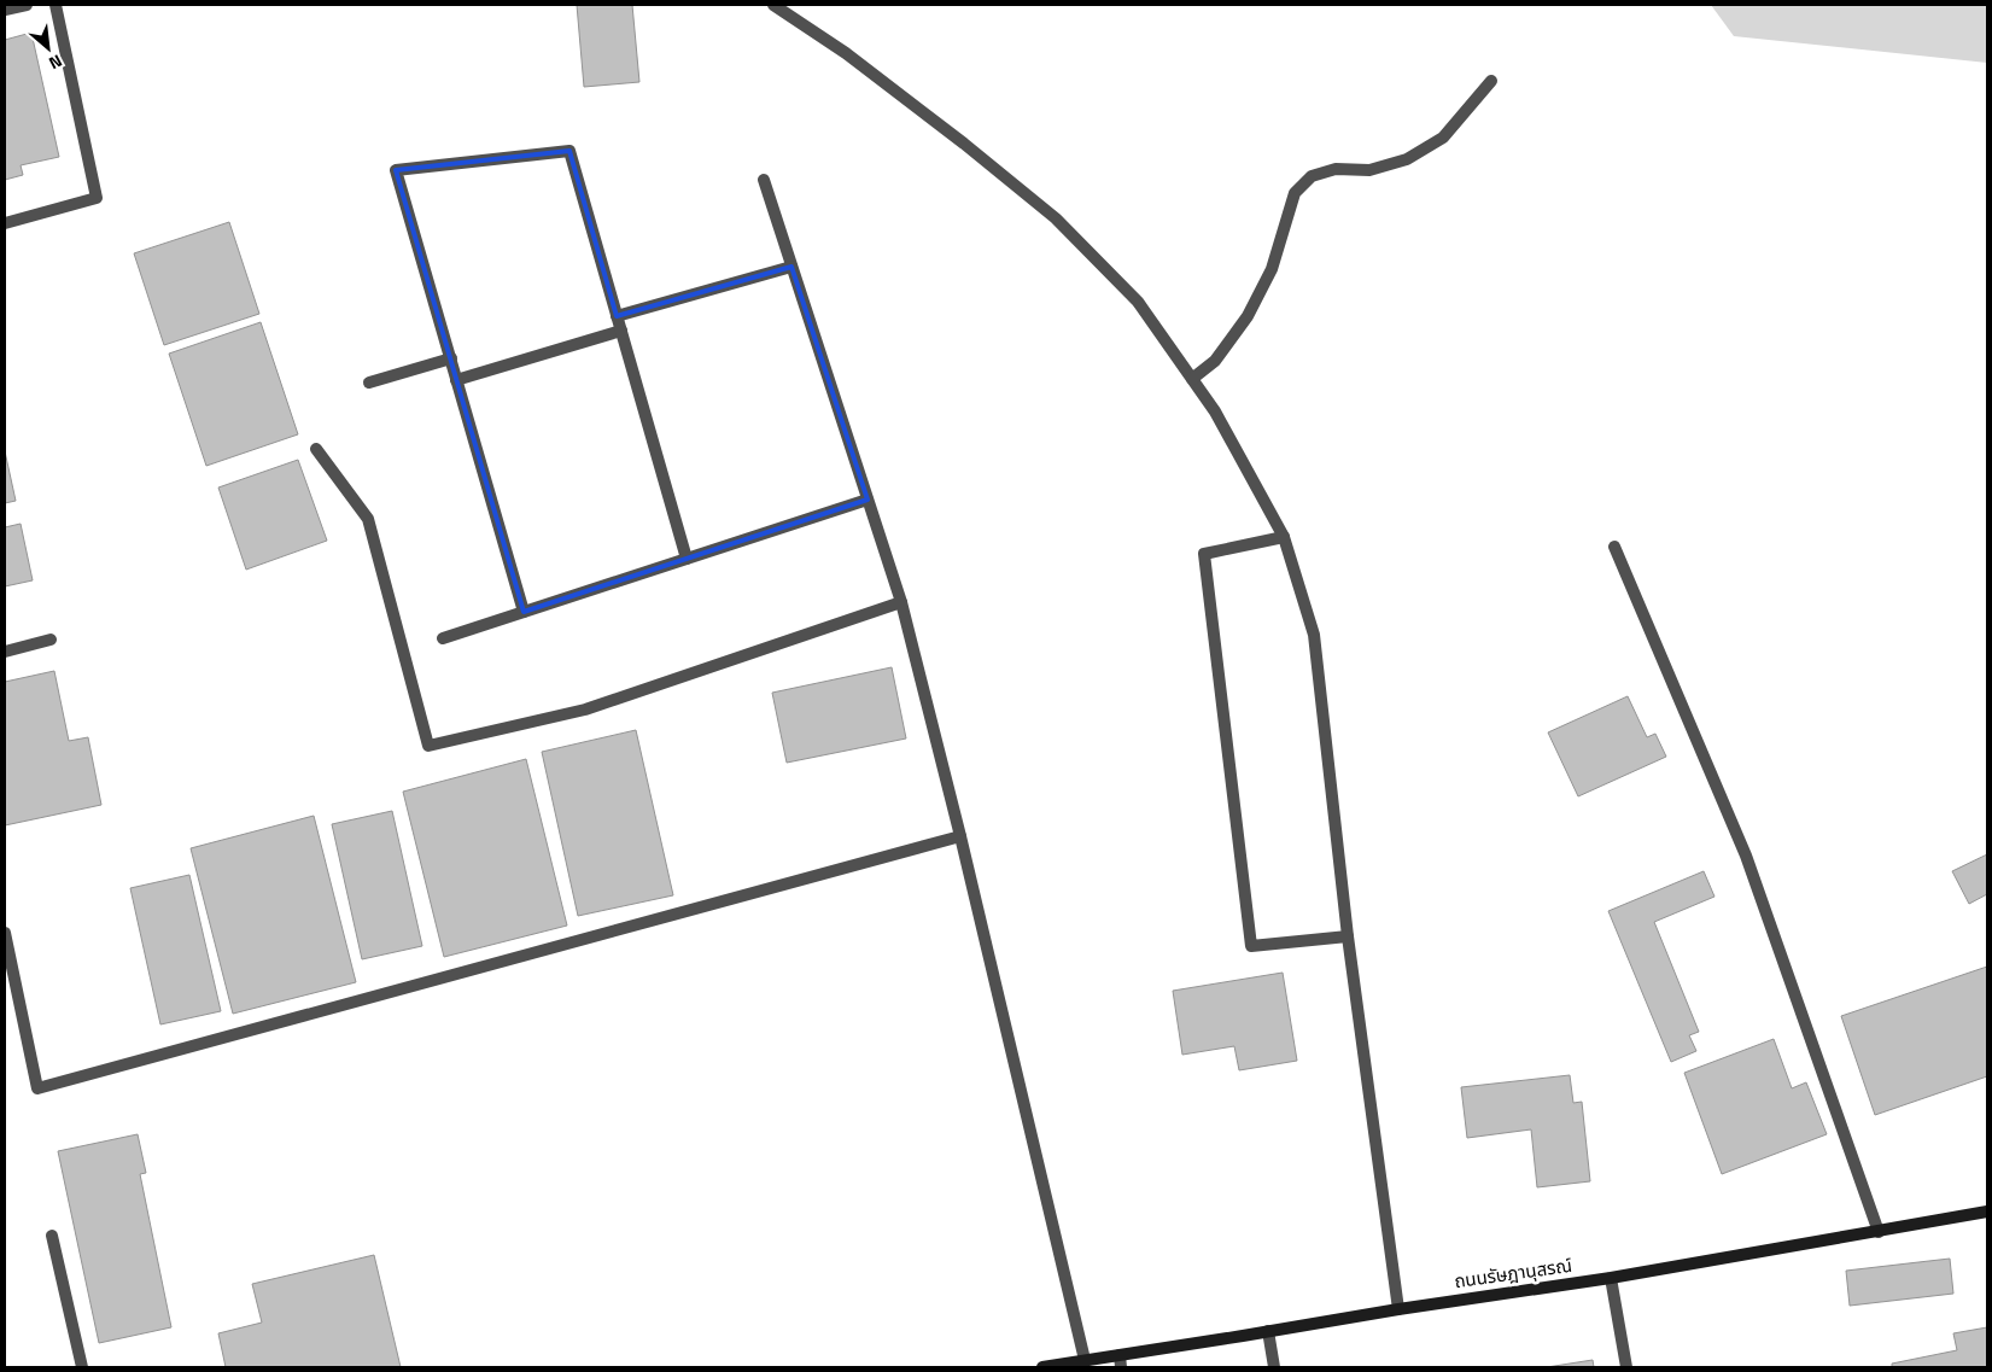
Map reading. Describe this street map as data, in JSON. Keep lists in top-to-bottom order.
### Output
{
  "streets": {
    "street": ["ถนนรัษฎานุสรณ์"]
  },
  "north": "bottom right"
}
